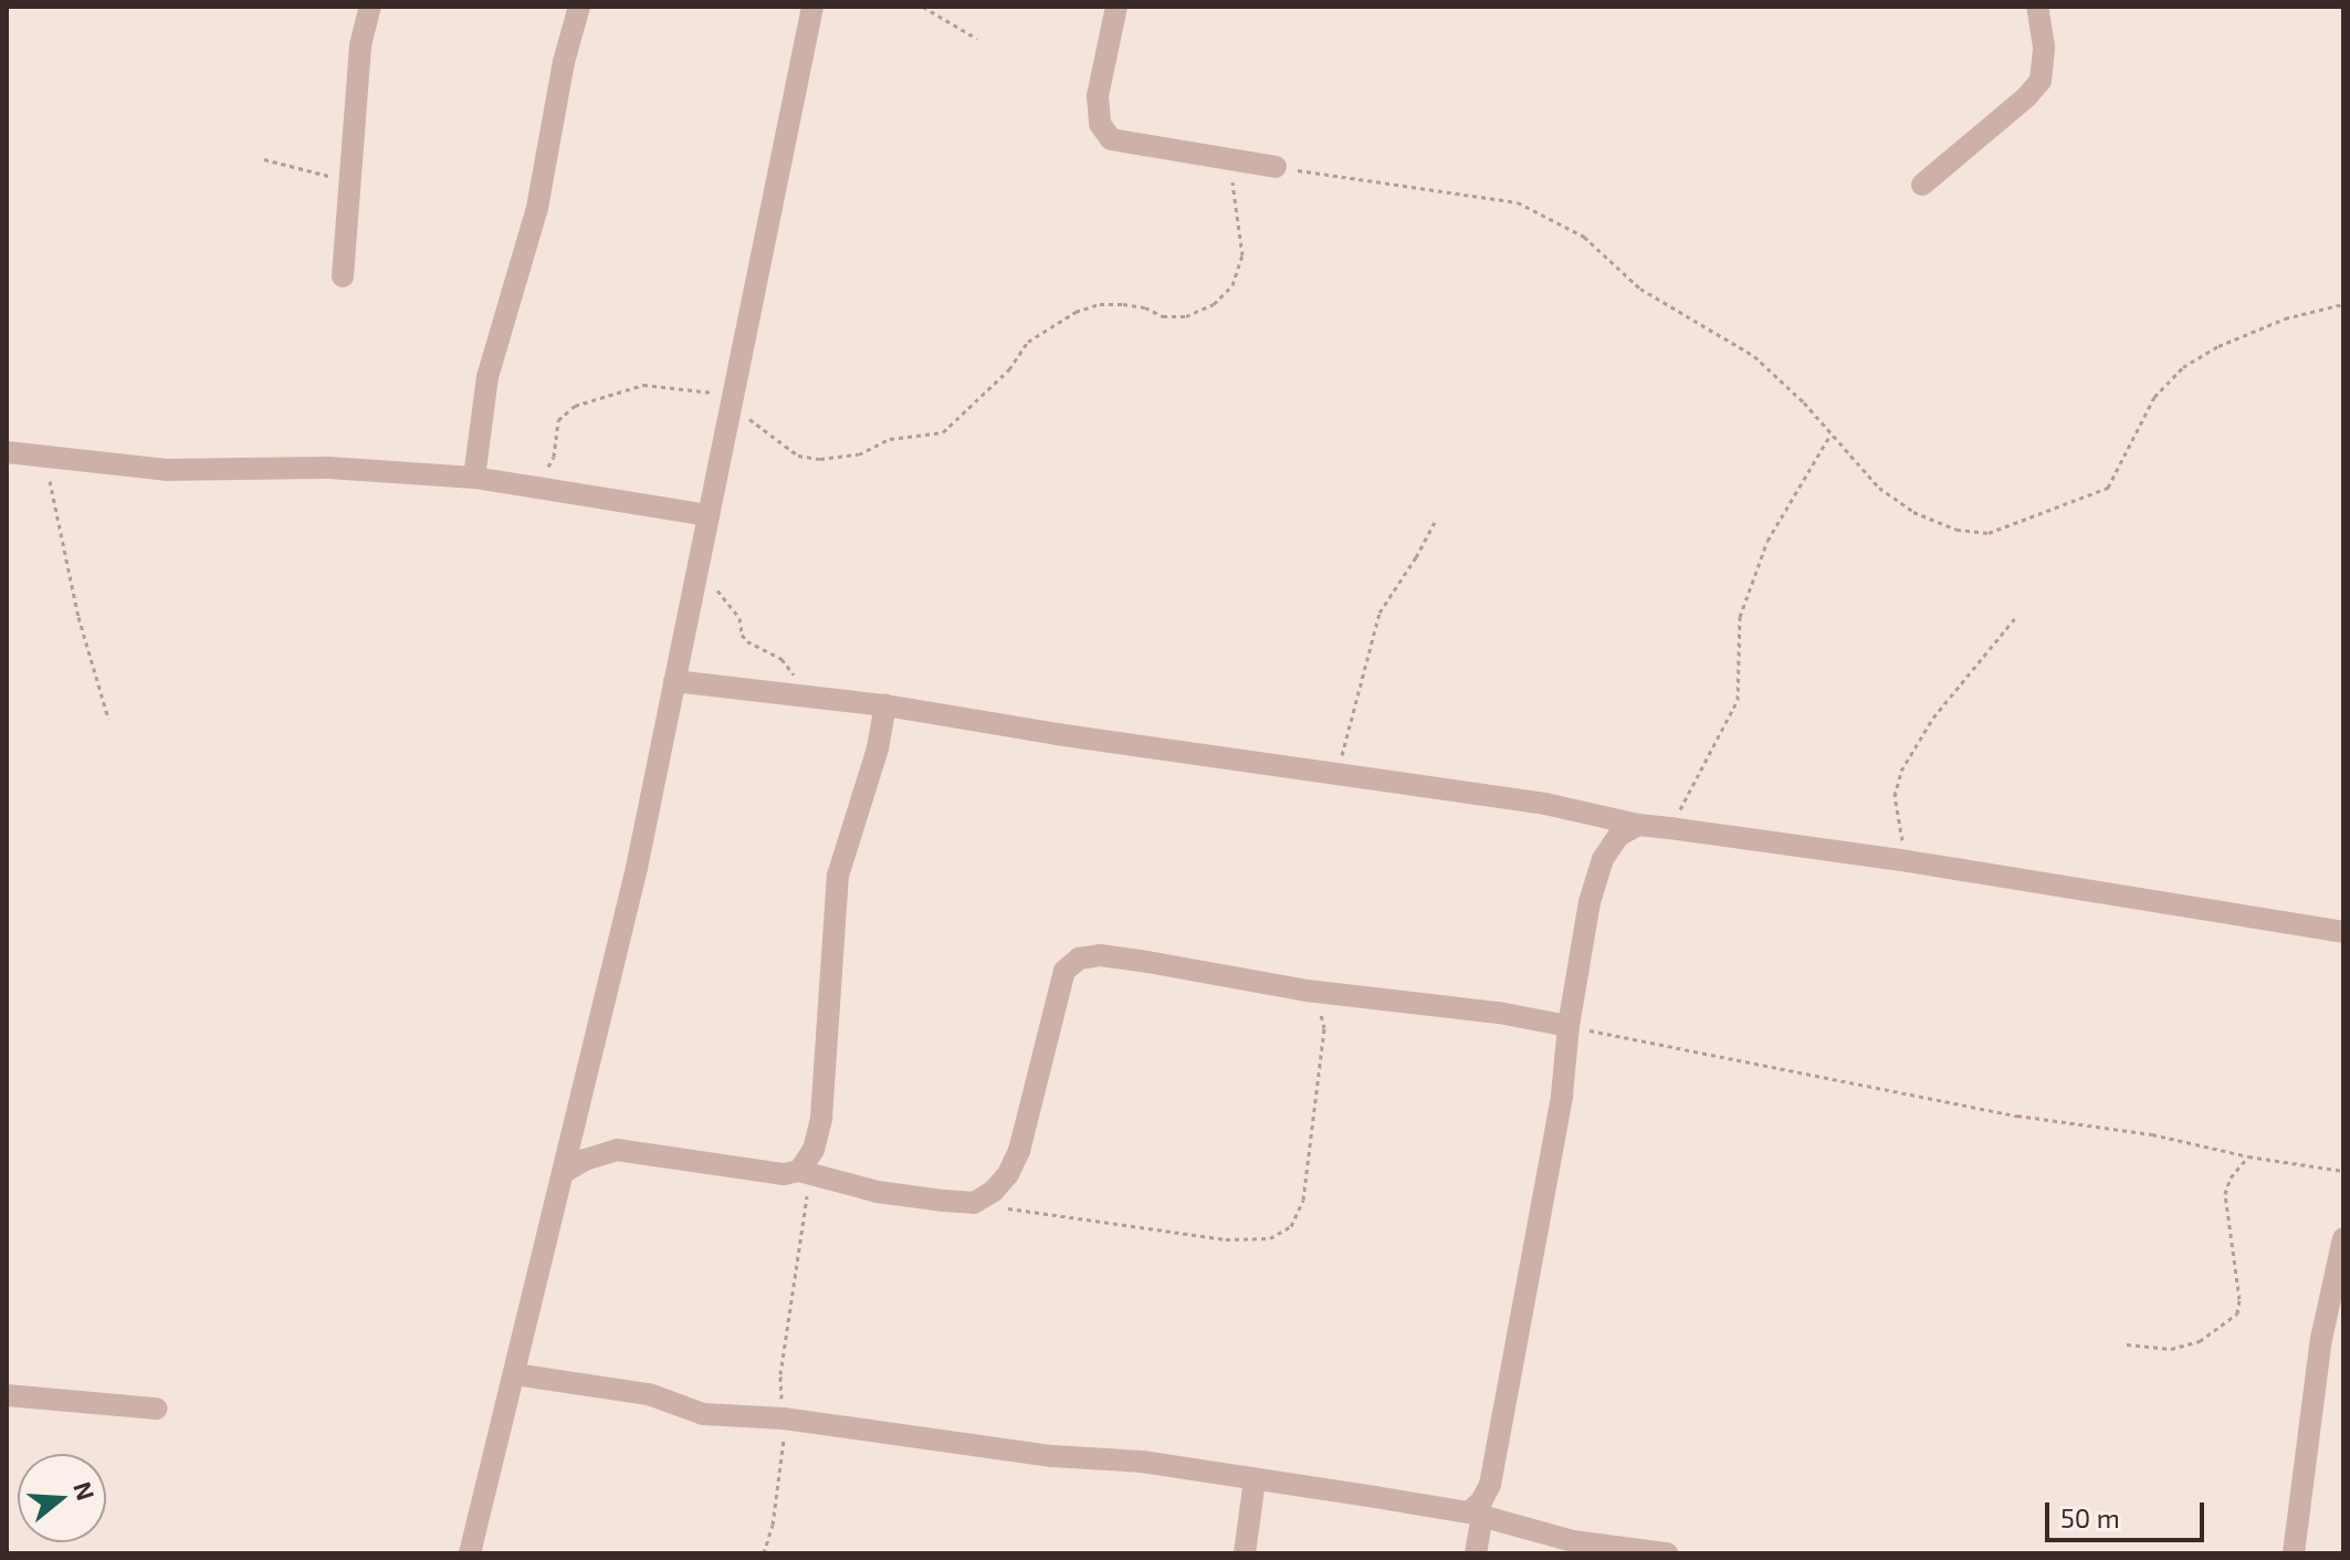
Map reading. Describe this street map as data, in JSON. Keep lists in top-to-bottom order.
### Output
{
  "scale_bar": "50 m",
  "north": "right"
}
